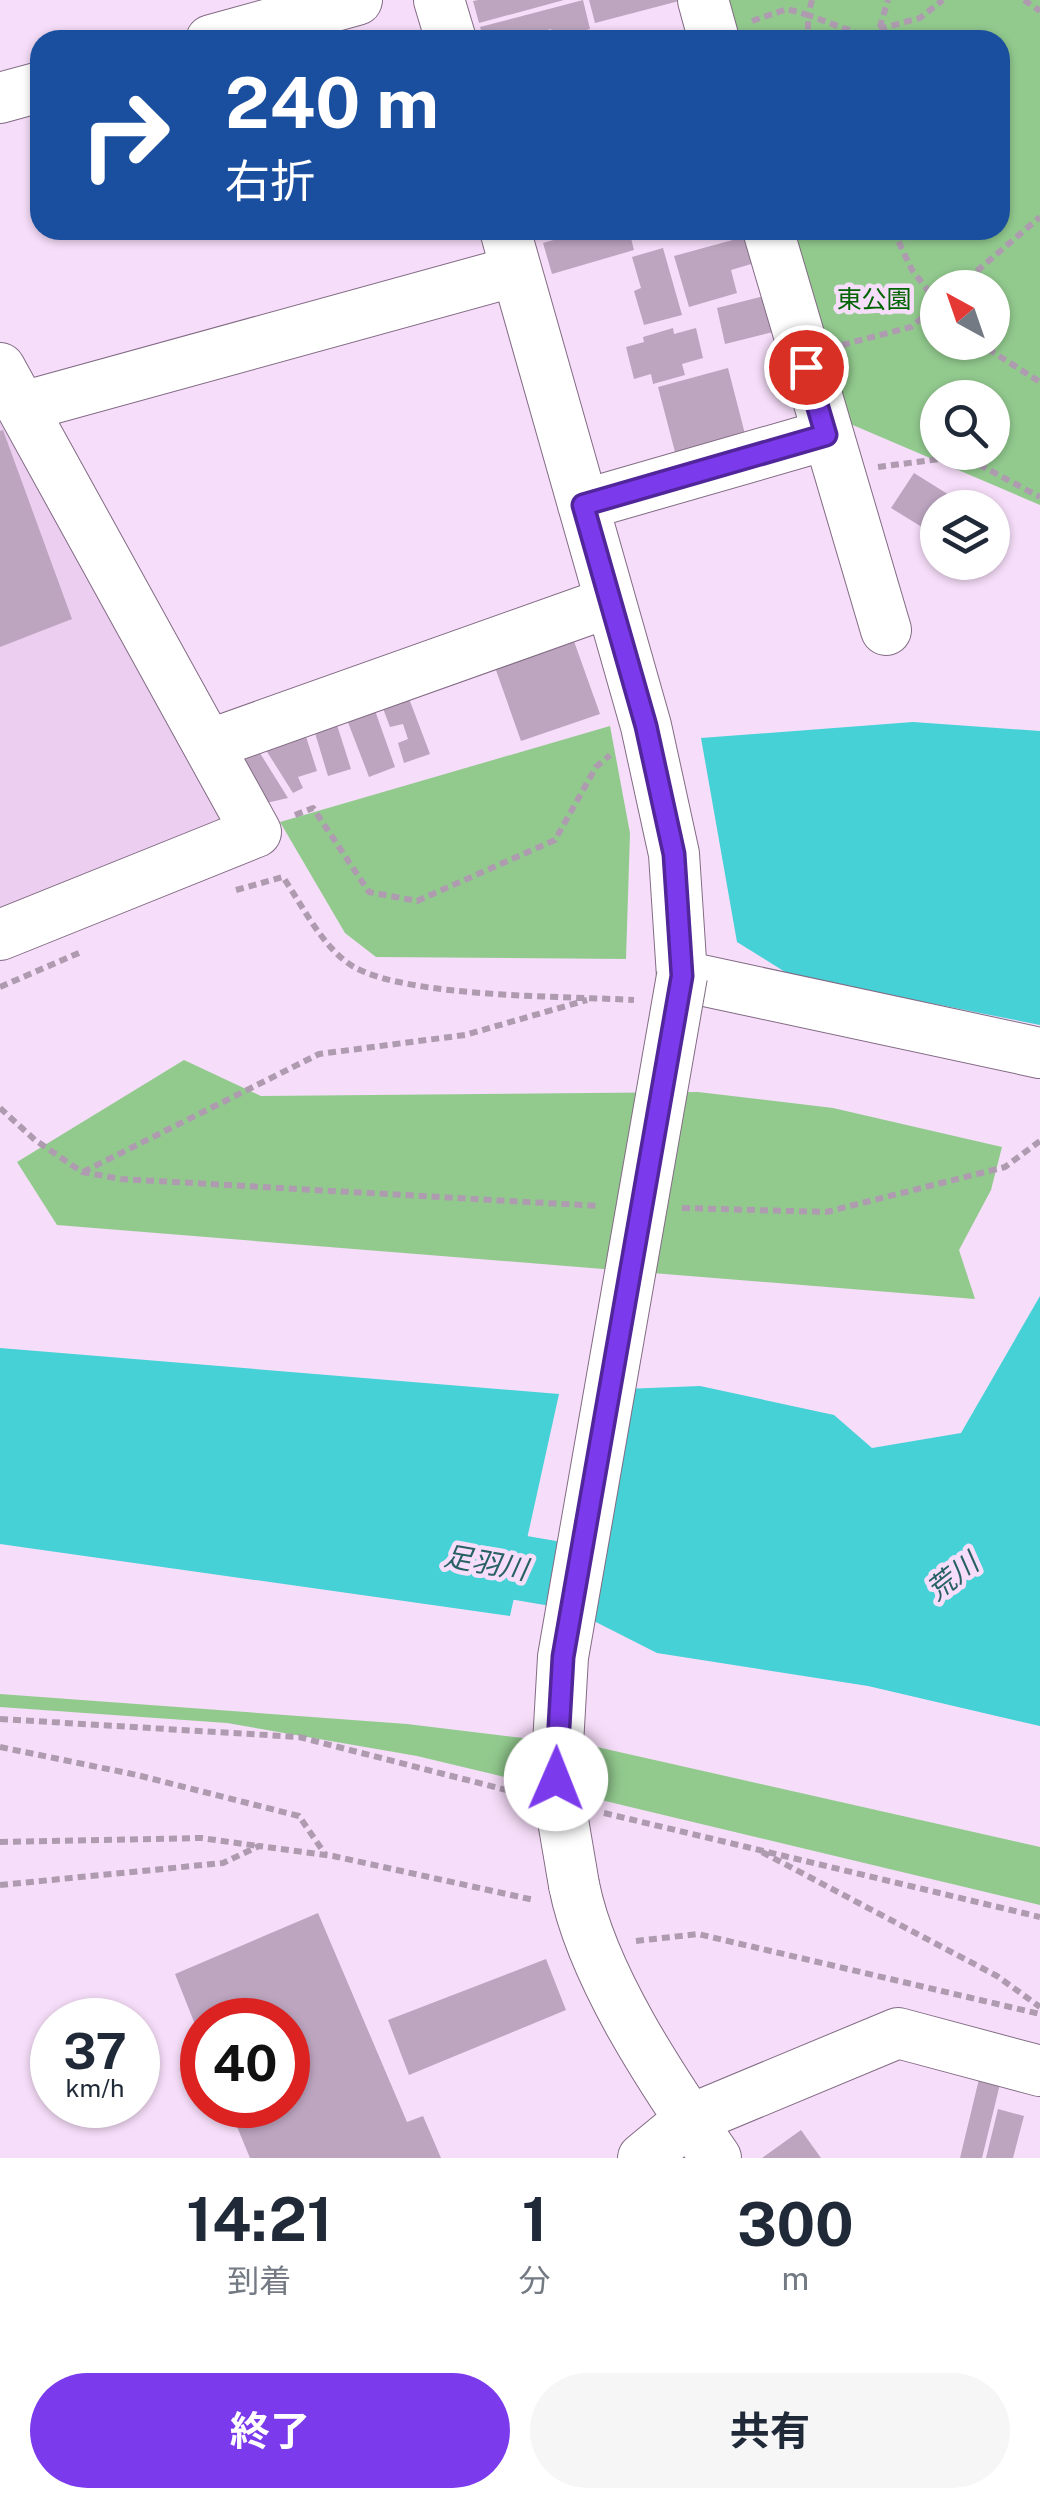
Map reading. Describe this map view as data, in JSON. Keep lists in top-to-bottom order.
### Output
{
  "water": ["足羽川", "荒川"],
  "parks": ["東公園"],
  "north": "top left",
  "page": {
    "turn": ["240 m", "右折"],
    "speed": "37 km/h",
    "limit": "40",
    "eta": [
      "14:21",
      "到着",
      "1",
      "分",
      "300",
      "m"
    ],
    "buttons": ["終了", "共有"]
  }
}
